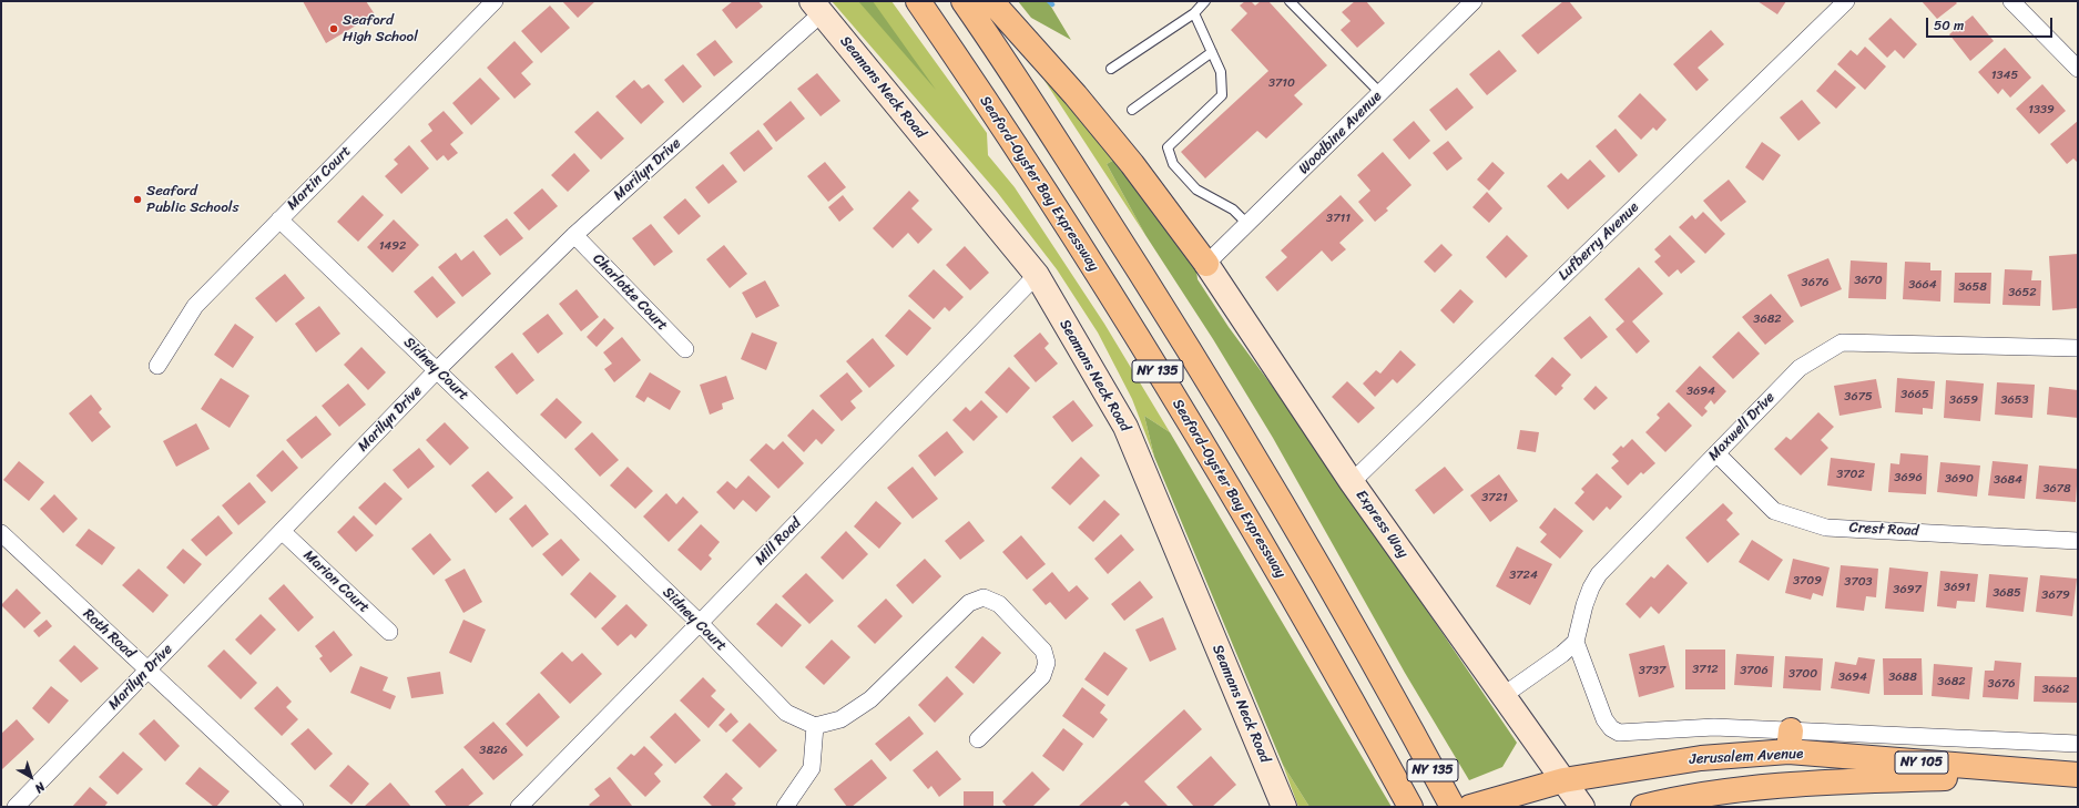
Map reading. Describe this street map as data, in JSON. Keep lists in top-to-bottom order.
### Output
{
  "streets": {
    "main road": [
      "Seaford-Oyster Bay Expressway",
      "NY 135",
      "Jerusalem Avenue",
      "NY 105"
    ],
    "street": [
      "Seamans Neck Road",
      "Woodbine Avenue",
      "Marilyn Drive",
      "Martin Court",
      "Lufberry Avenue",
      "Charlotte Court",
      "Sidney Court",
      "Maxwell Drive",
      "Express Way",
      "Crest Road",
      "Mill Road",
      "Marion Court",
      "Roth Road"
    ]
  },
  "crossings": [
    ["Seamans Neck Road", "Marilyn Drive"],
    ["Seamans Neck Road", "Mill Road"],
    ["Woodbine Avenue", "Express Way"],
    ["Marilyn Drive", "Charlotte Court"],
    ["Marilyn Drive", "Sidney Court"],
    ["Marilyn Drive", "Marion Court"],
    ["Marilyn Drive", "Roth Road"],
    ["Martin Court", "Sidney Court"],
    ["Lufberry Avenue", "Express Way"],
    ["Sidney Court", "Mill Road"],
    ["Maxwell Drive", "Crest Road"],
    ["Express Way", "Jerusalem Avenue"]
  ],
  "places": ["Seaford High School", "Seaford Public Schools"],
  "house_numbers": [
    "1345",
    "3710",
    "1339",
    "3711",
    "1492",
    "3670",
    "3676",
    "3664",
    "3658",
    "3652",
    "3682",
    "3694",
    "3665",
    "3675",
    "3659",
    "3653",
    "3702",
    "3696",
    "3690",
    "3684",
    "3678",
    "3721",
    "3724",
    "3709",
    "3703",
    "3691",
    "3697",
    "3685",
    "3679",
    "3712",
    "3737",
    "3706",
    "3700",
    "3694",
    "3688",
    "3682",
    "3676",
    "3662",
    "3826"
  ],
  "scale_bar": "50 m",
  "north": "bottom right"
}
